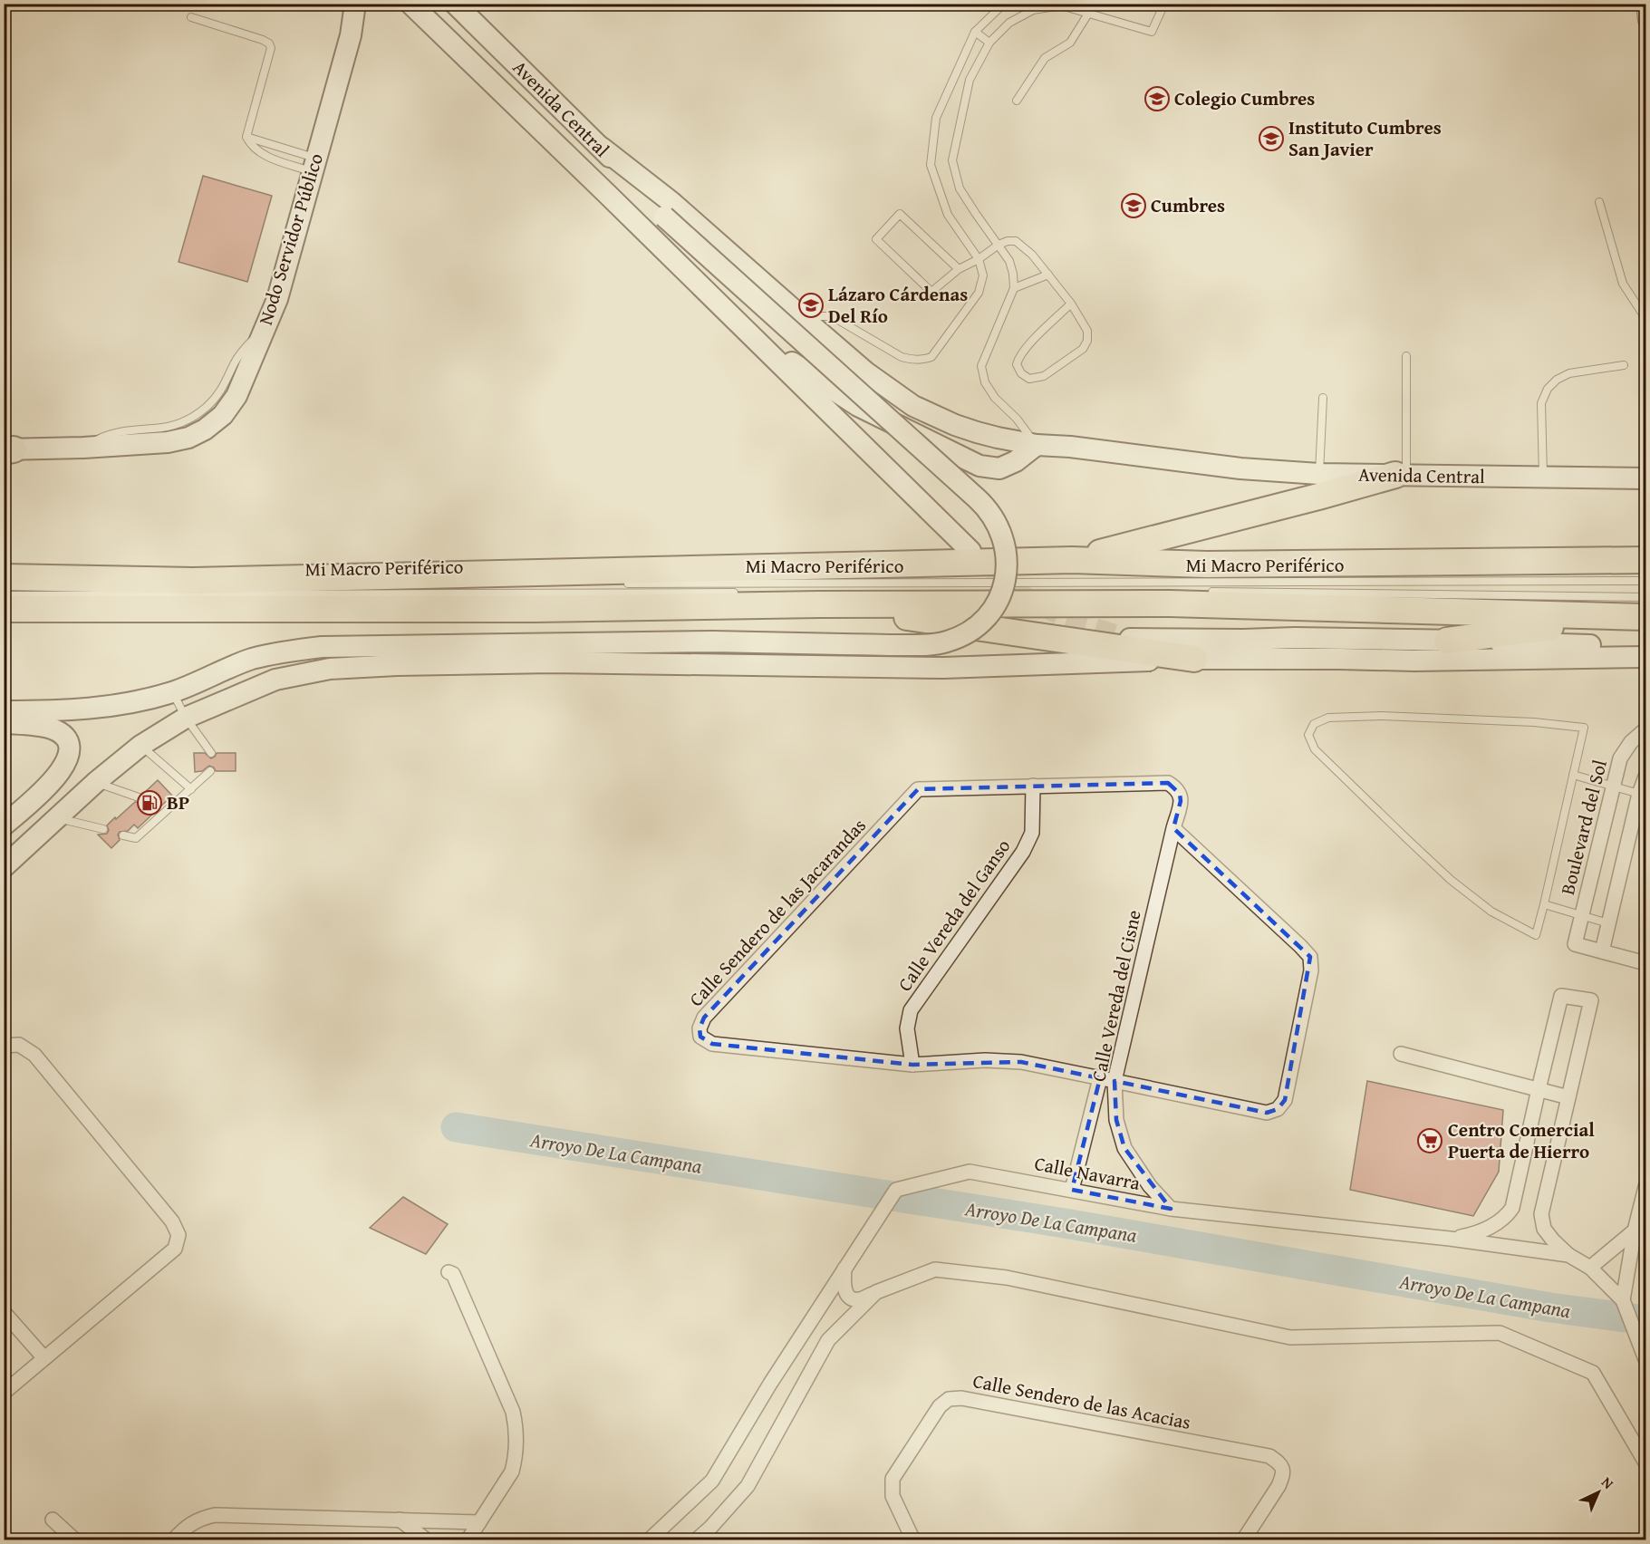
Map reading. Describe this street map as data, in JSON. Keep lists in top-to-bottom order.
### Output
{
  "streets": {
    "main road": ["Avenida Central", "Nodo Servidor Público"],
    "street": [
      "Boulevard del Sol",
      "Calle Sendero de las Jacarandas",
      "Calle Vereda del Ganso",
      "Calle Vereda del Cisne",
      "Calle Navarra",
      "Calle Sendero de las Acacias"
    ],
    "lane": ["Mi Macro Periférico"]
  },
  "crossings": [
    ["Calle Sendero de las Jacarandas", "Calle Vereda del Ganso"],
    ["Calle Sendero de las Jacarandas", "Calle Vereda del Cisne"],
    ["Calle Vereda del Cisne", "Calle Navarra"]
  ],
  "water": ["Arroyo De La Campana"],
  "places": {
    "school or university": [
      "Colegio Cumbres",
      "Instituto Cumbres San Javier",
      "Cumbres",
      "Lázaro Cárdenas Del Río"
    ],
    "fuel station": ["BP"],
    "supermarket": ["Centro Comercial Puerta de Hierro"]
  },
  "north": "top right"
}
